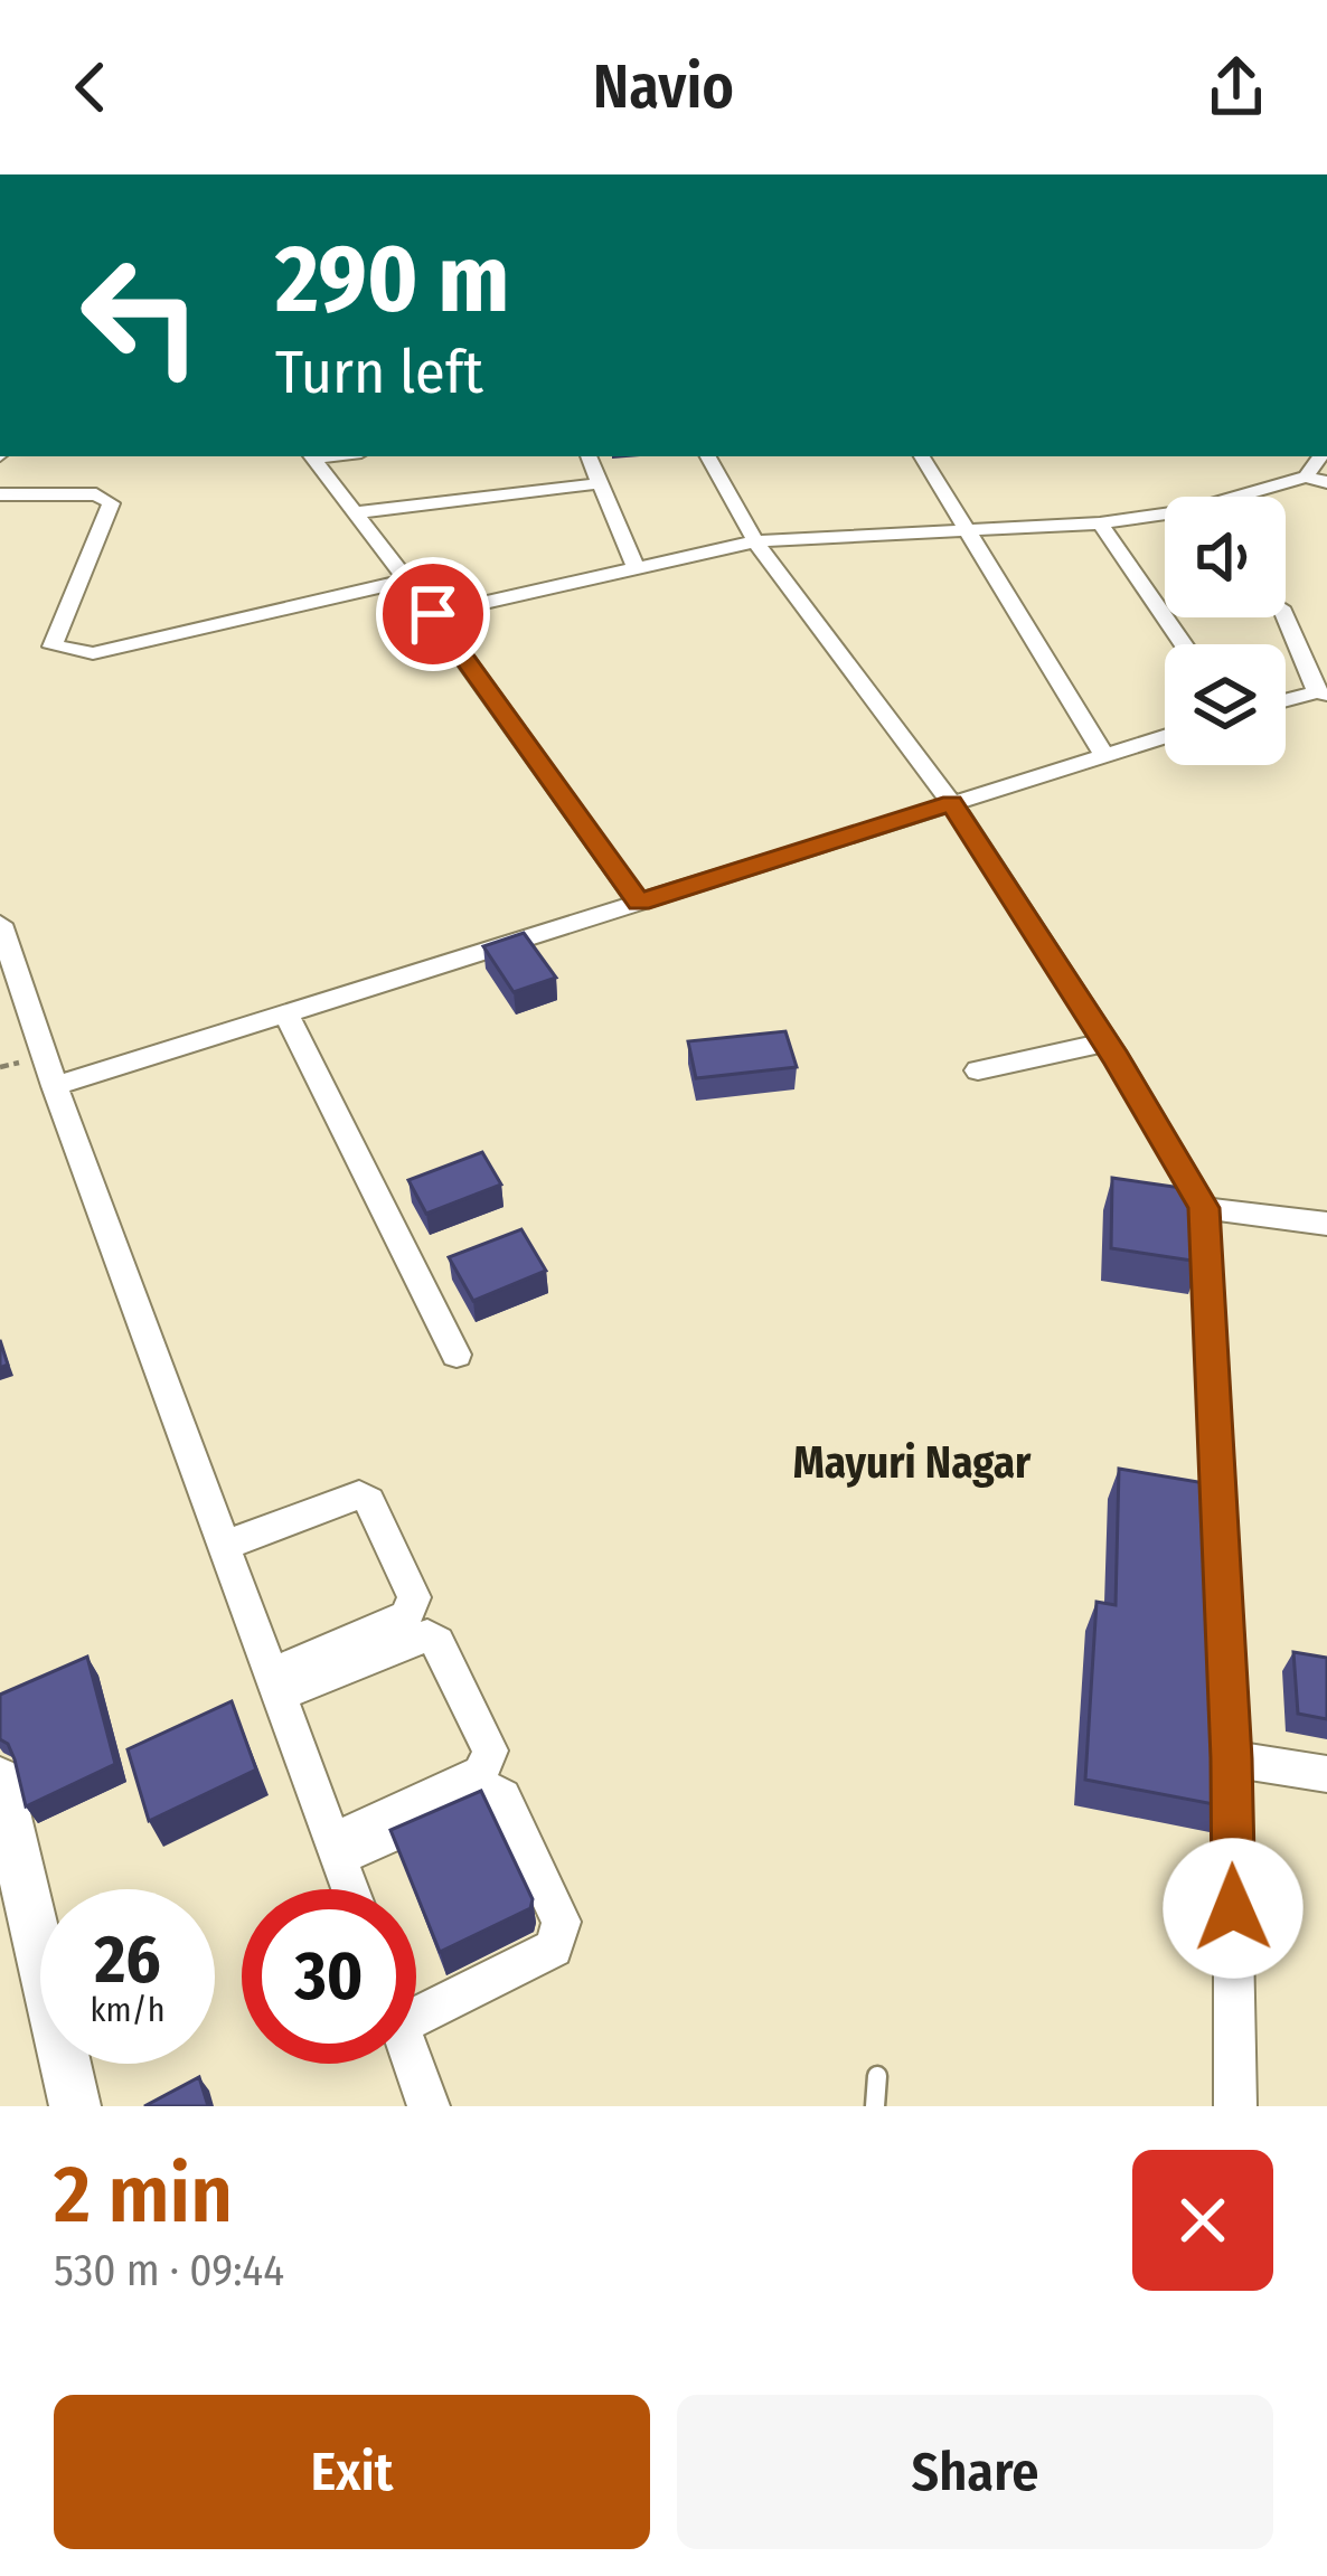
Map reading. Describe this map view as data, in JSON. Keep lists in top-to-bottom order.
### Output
{
  "districts": ["Mayuri Nagar"],
  "page": {
    "header": "Navio",
    "turn": ["290 m", "Turn left"],
    "speed": "26 km/h",
    "limit": "30",
    "heading": ["2 min", "530 m · 09:44"],
    "buttons": ["Exit", "Share"]
  }
}
